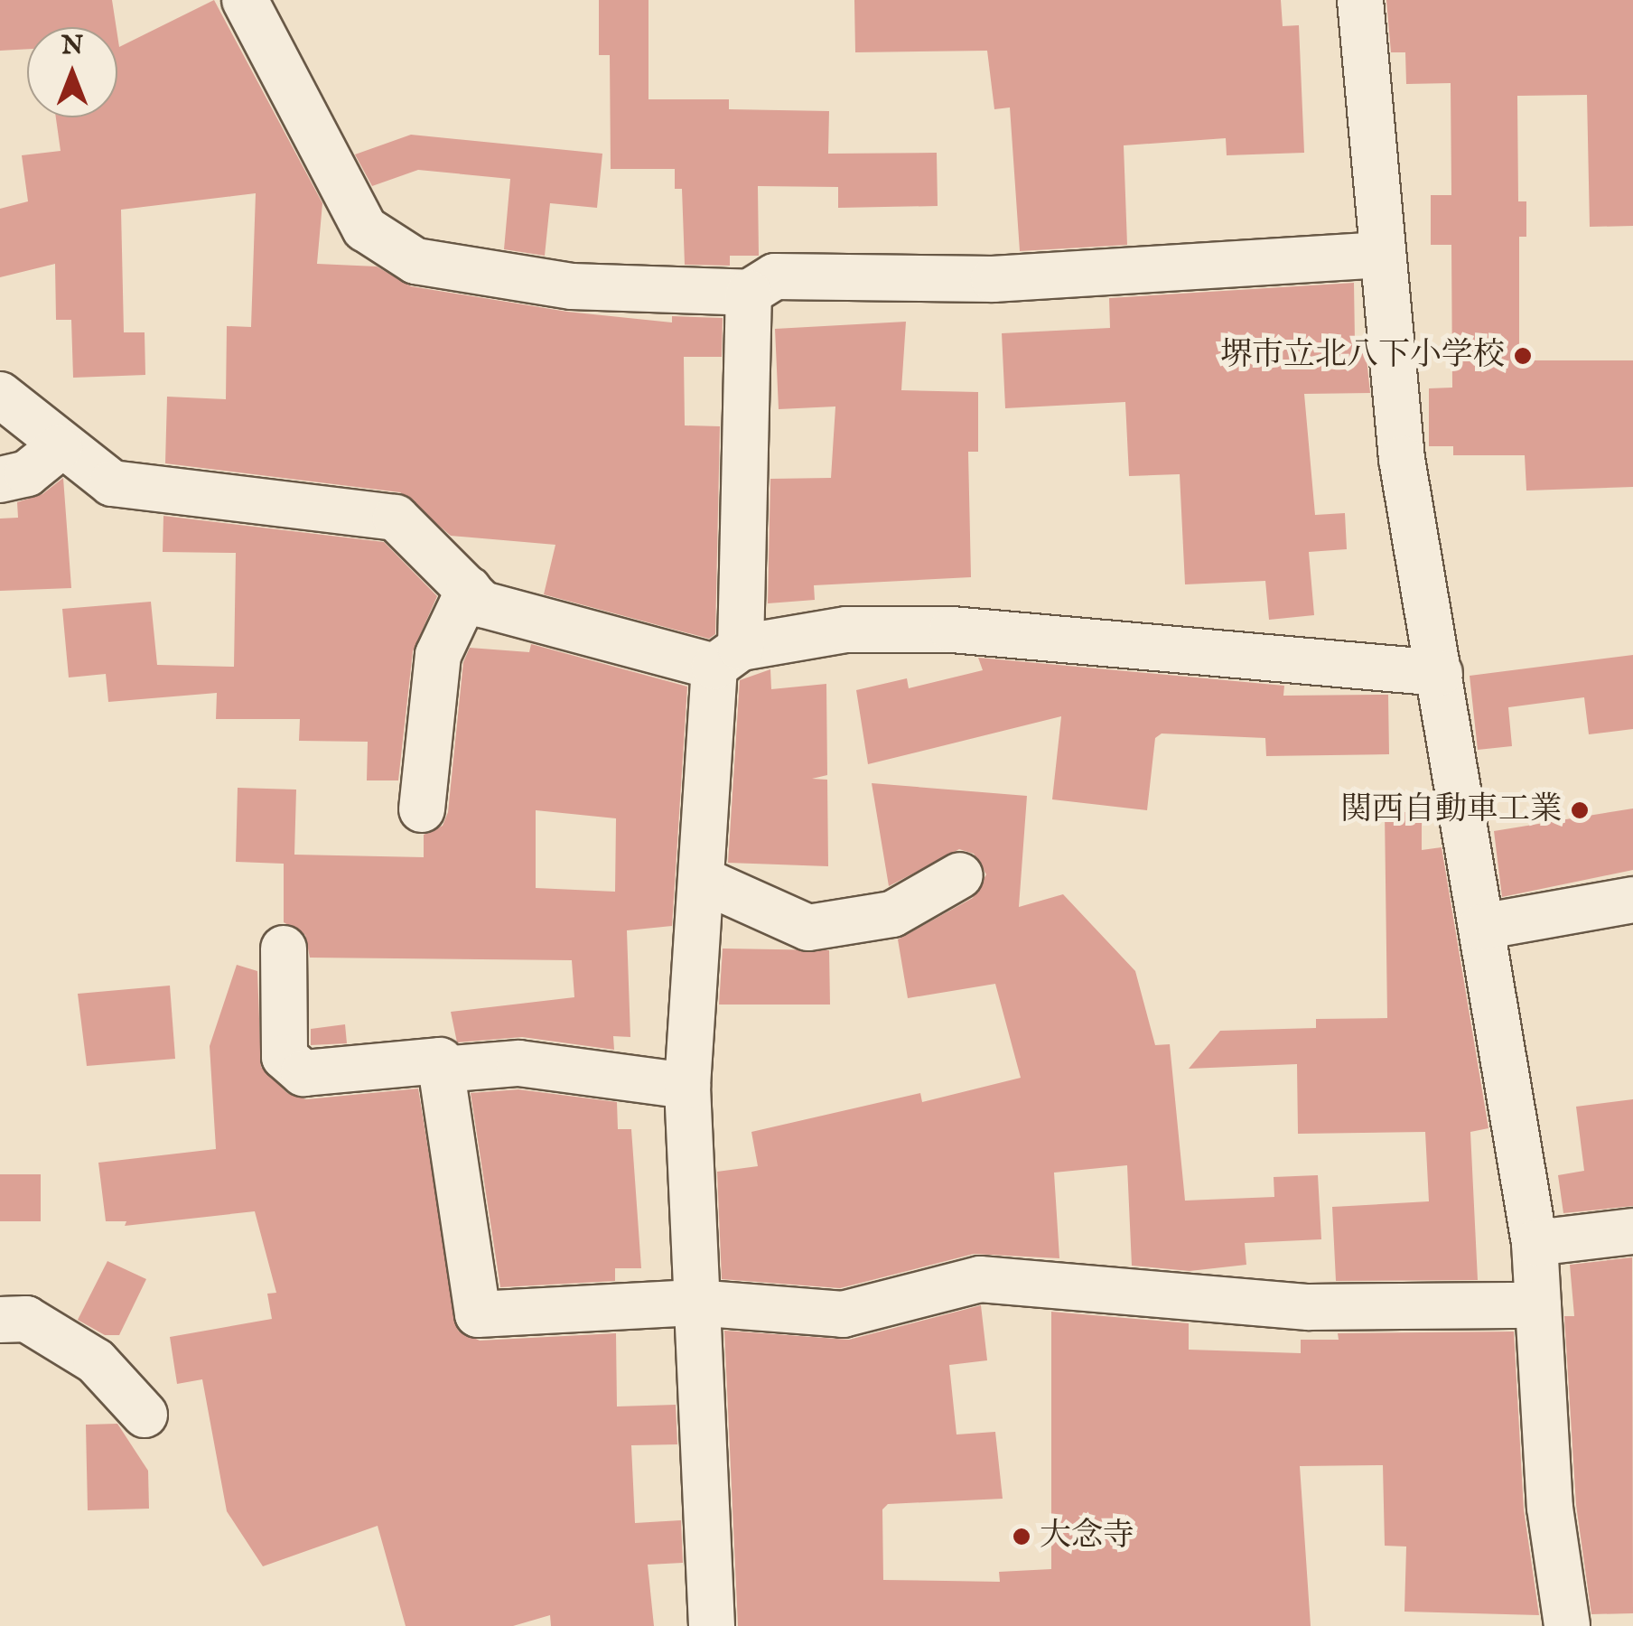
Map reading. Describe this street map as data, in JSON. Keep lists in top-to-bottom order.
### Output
{
  "places": ["堺市立北八下小学校", "関西自動車工業", "大念寺"],
  "north": "top"
}
